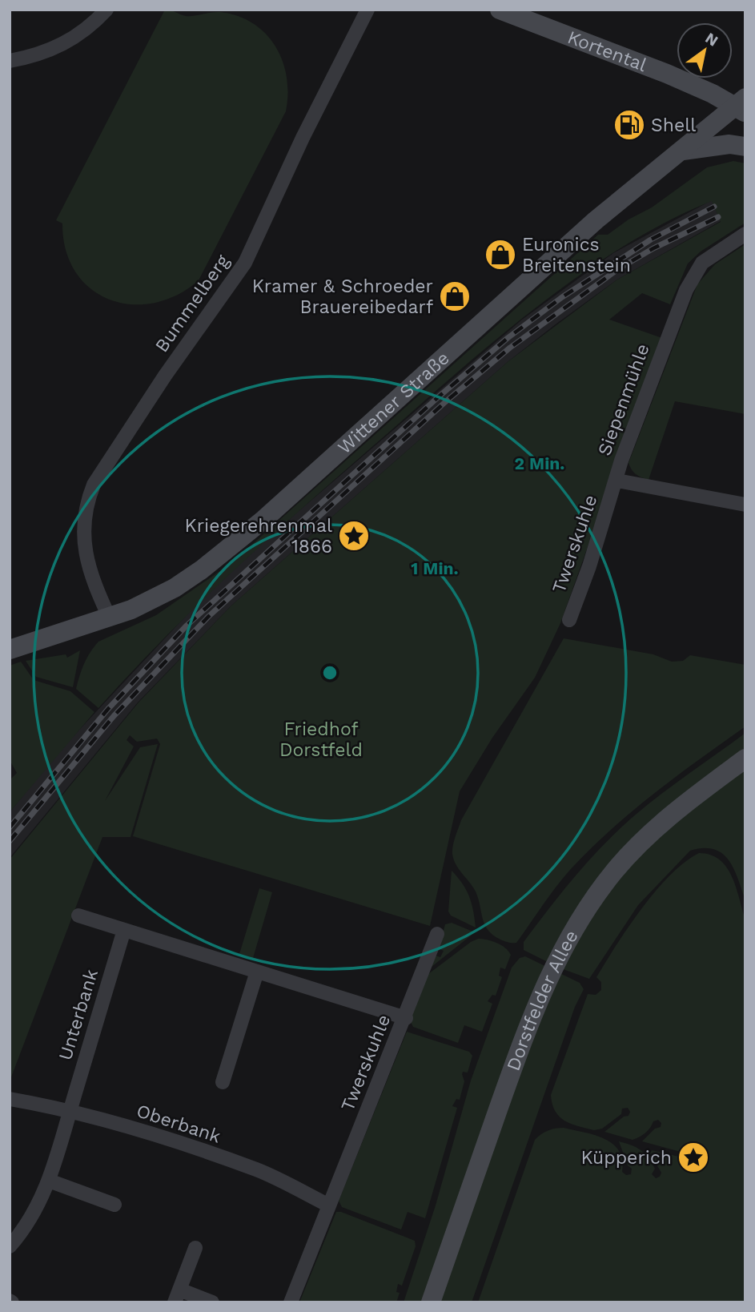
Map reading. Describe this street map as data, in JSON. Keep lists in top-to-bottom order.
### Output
{
  "streets": {
    "main road": ["Kortental", "Wittener Straße", "Dorstfelder Allee"],
    "street": [
      "Bummelberg",
      "Siepenmühle",
      "Twerskuhle",
      "Unterbank",
      "Oberbank"
    ]
  },
  "crossings": [
    ["Kortental", "Wittener Straße"],
    ["Bummelberg", "Wittener Straße"],
    ["Siepenmühle", "Twerskuhle"],
    ["Twerskuhle", "Oberbank"],
    ["Unterbank", "Oberbank"]
  ],
  "parks": ["Friedhof Dorstfeld"],
  "places": {
    "fuel station": ["Shell"],
    "shop": ["Euronics Breitenstein", "Kramer & Schroeder Brauereibedarf"],
    "place": ["Kriegerehrenmal 1866", "Küpperich"]
  },
  "north": "top right",
  "rings": ["2 Min.", "1 Min."]
}
